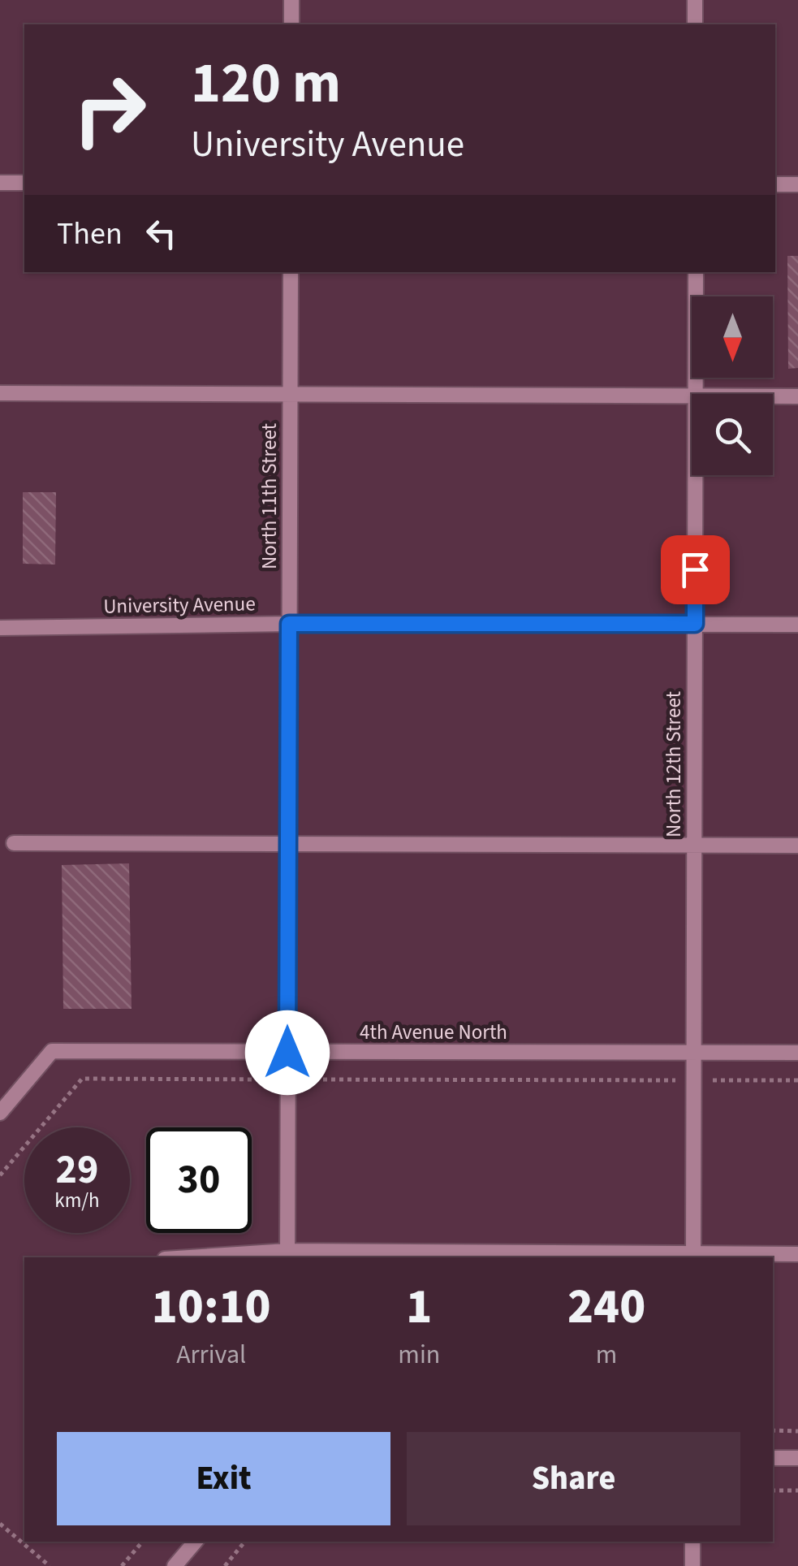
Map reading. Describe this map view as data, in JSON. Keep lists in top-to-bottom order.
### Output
{
  "streets": {
    "street": [
      "North 11th Street",
      "University Avenue",
      "North 12th Street",
      "4th Avenue North"
    ]
  },
  "crossings": [
    ["North 11th Street", "University Avenue"],
    ["North 11th Street", "4th Avenue North"],
    ["University Avenue", "North 12th Street"],
    ["North 12th Street", "4th Avenue North"]
  ],
  "north": "bottom",
  "page": {
    "turn": ["120 m", "University Avenue"],
    "then": "Then",
    "speed": "29 km/h",
    "limit": "30",
    "eta": [
      "10:10",
      "Arrival",
      "1",
      "min",
      "240",
      "m"
    ],
    "buttons": ["Exit", "Share"]
  }
}
